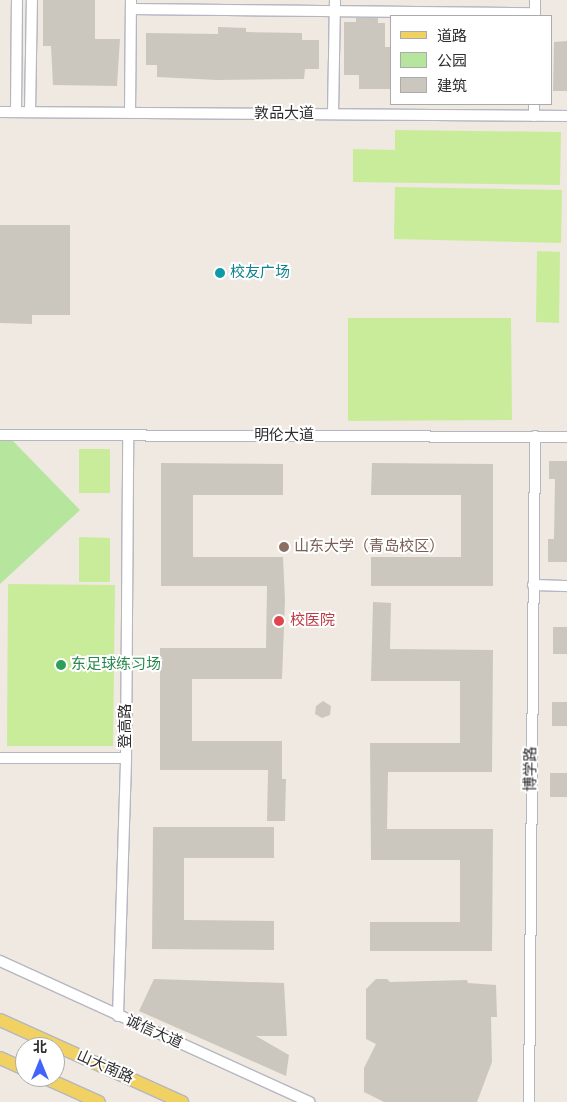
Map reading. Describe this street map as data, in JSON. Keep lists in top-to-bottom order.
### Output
{
  "streets": {
    "main road": ["山大南路"],
    "lane": [
      "敦品大道",
      "明伦大道",
      "登高路",
      "博学路",
      "诚信大道"
    ]
  },
  "crossings": [
    ["明伦大道", "登高路"],
    ["明伦大道", "博学路"],
    ["登高路", "诚信大道"]
  ],
  "places": [
    "校友广场",
    "山东大学（青岛校区）",
    "校医院",
    "东足球练习场"
  ],
  "legend": ["道路", "公园", "建筑"],
  "north": "top"
}
